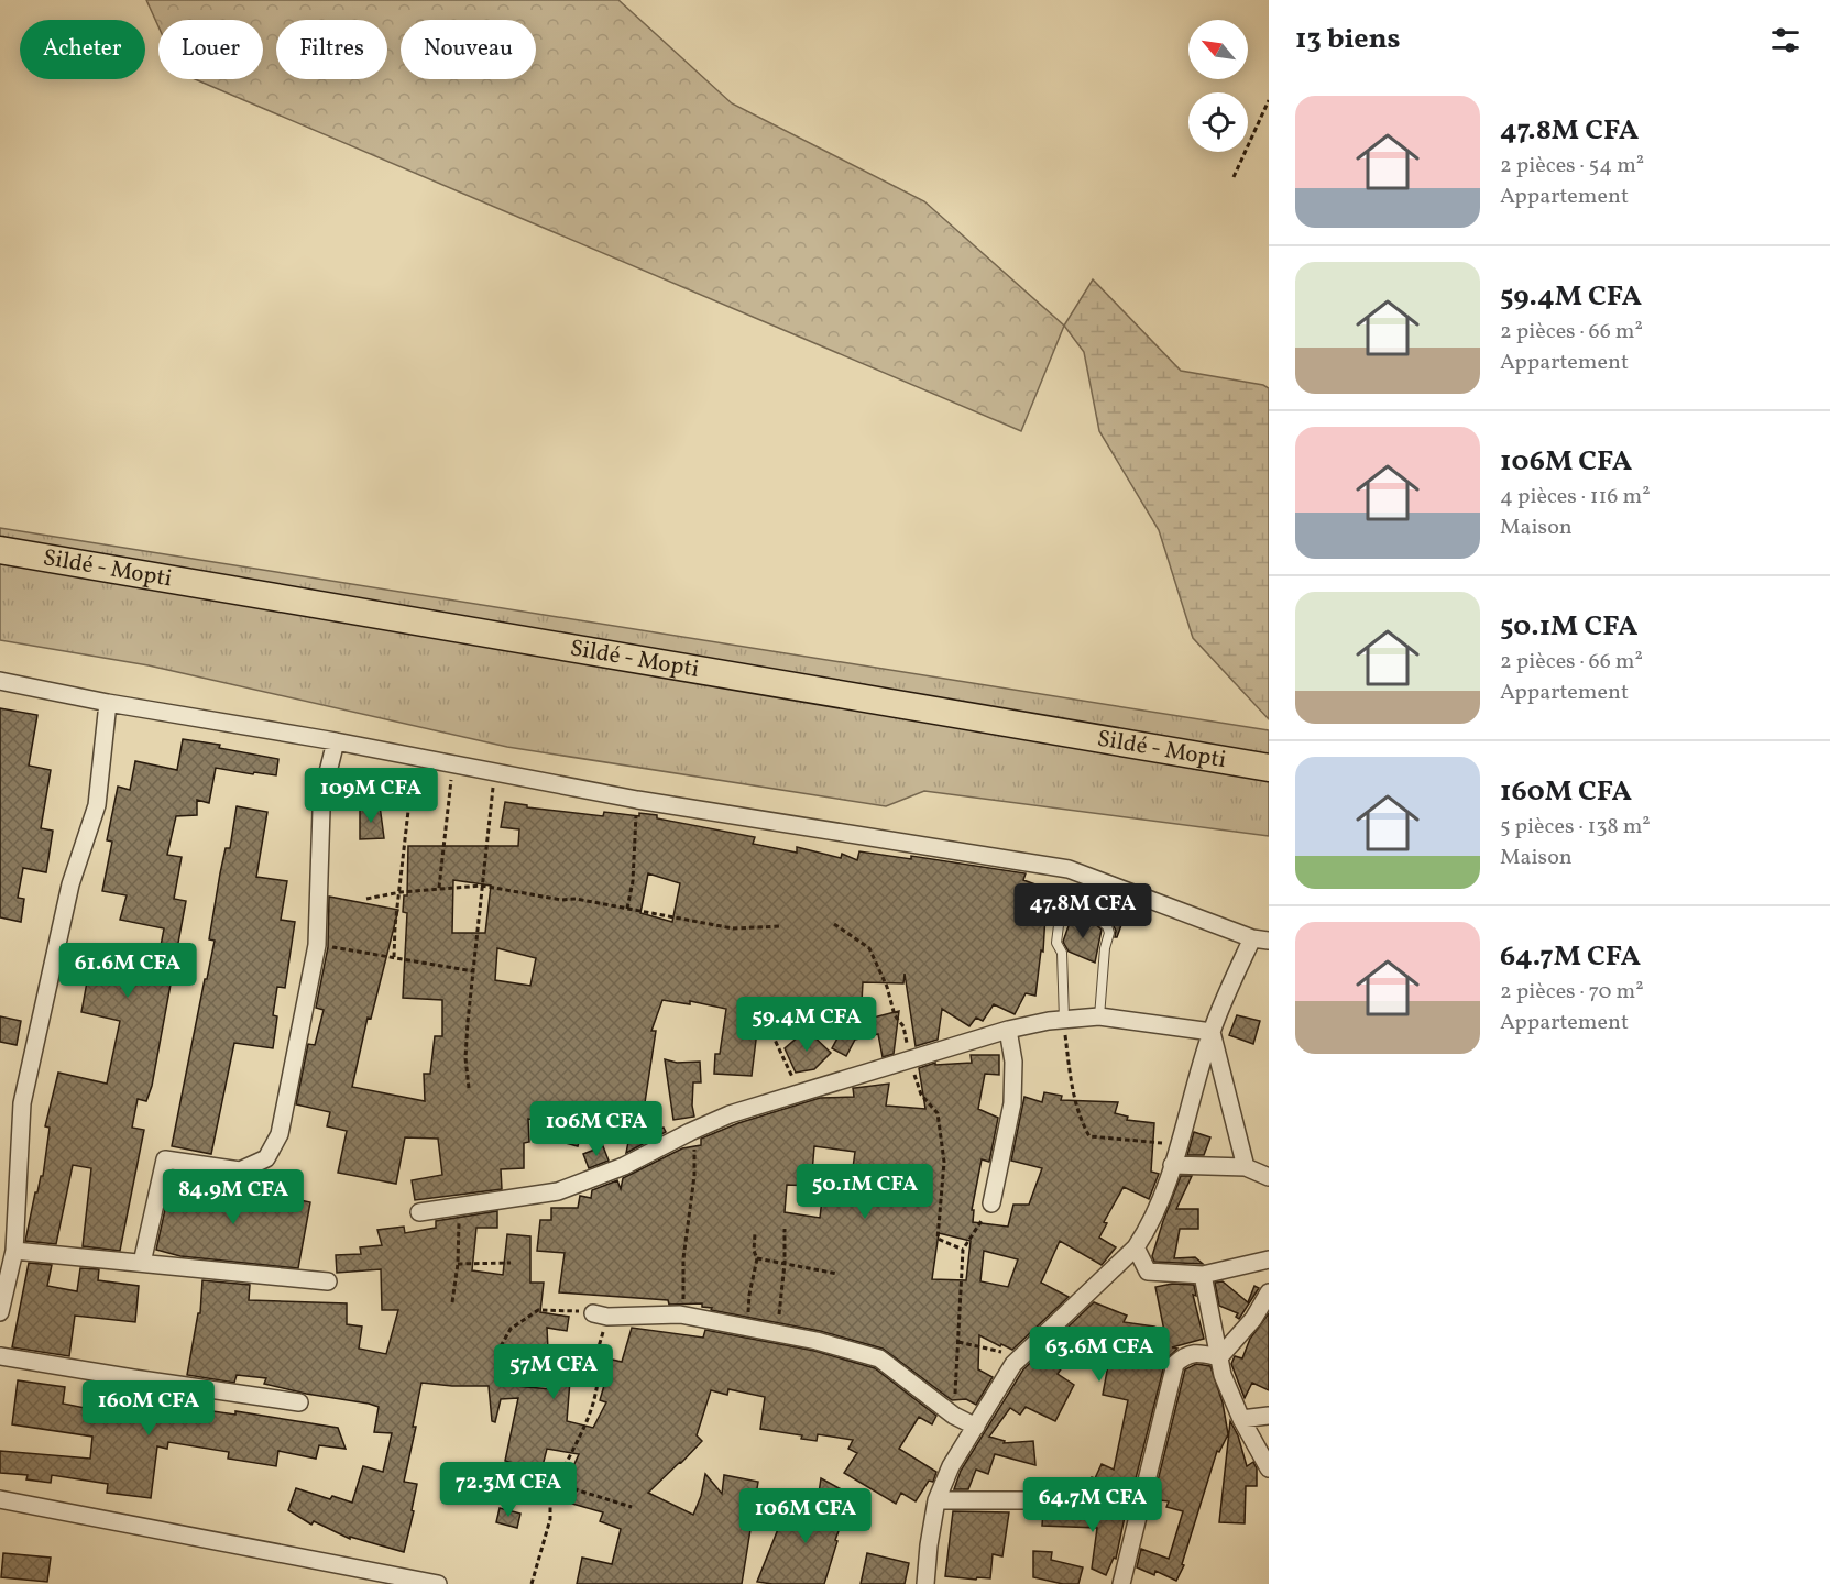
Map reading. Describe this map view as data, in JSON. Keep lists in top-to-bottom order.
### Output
{
  "streets": {
    "main road": ["Sildé - Mopti"]
  },
  "north": "top left",
  "page": {
    "heading": "13 biens",
    "chip": [
      "Acheter",
      "Louer",
      "Filtres",
      "Nouveau"
    ],
    "list": [
      {
        "name": "47.8M CFA",
        "note": "2 pièces · 54 m² · Appartement"
      },
      {
        "name": "59.4M CFA",
        "note": "2 pièces · 66 m² · Appartement"
      },
      {
        "name": "106M CFA",
        "note": "4 pièces · 116 m² · Maison"
      },
      {
        "name": "50.1M CFA",
        "note": "2 pièces · 66 m² · Appartement"
      },
      {
        "name": "160M CFA",
        "note": "5 pièces · 138 m² · Maison"
      },
      {
        "name": "64.7M CFA",
        "note": "2 pièces · 70 m² · Appartement"
      }
    ],
    "price": [
      "109M CFA",
      "47.8M CFA",
      "61.6M CFA",
      "59.4M CFA",
      "106M CFA",
      "50.1M CFA",
      "84.9M CFA",
      "63.6M CFA",
      "57M CFA",
      "160M CFA",
      "72.3M CFA",
      "64.7M CFA",
      "106M CFA"
    ]
  }
}
